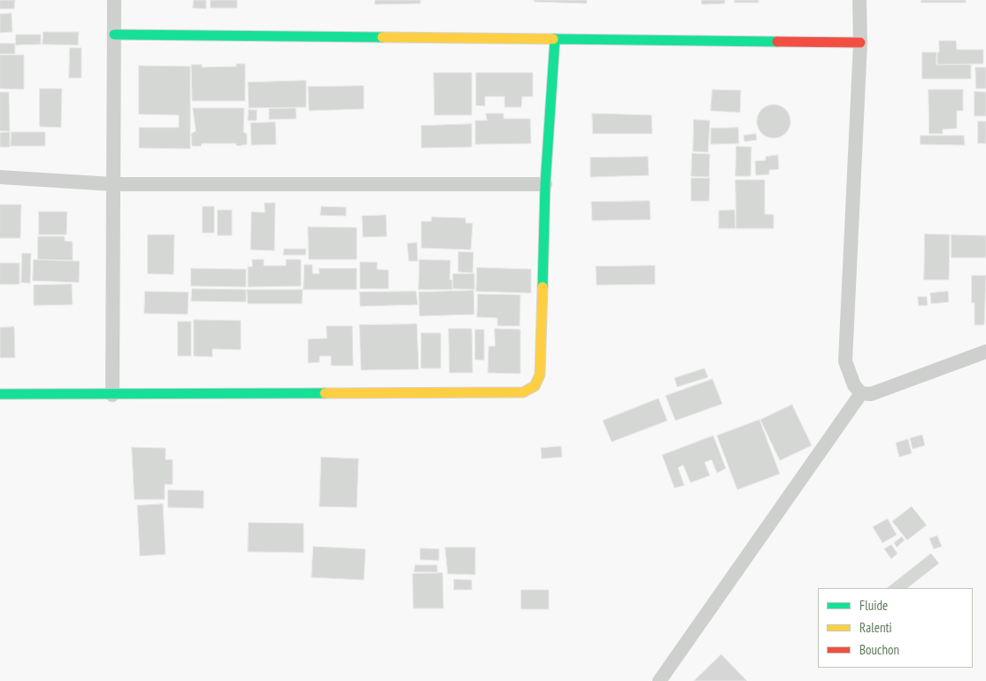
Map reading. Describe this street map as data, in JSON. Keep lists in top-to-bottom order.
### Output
{
  "legend": ["Fluide", "Ralenti", "Bouchon"]
}
